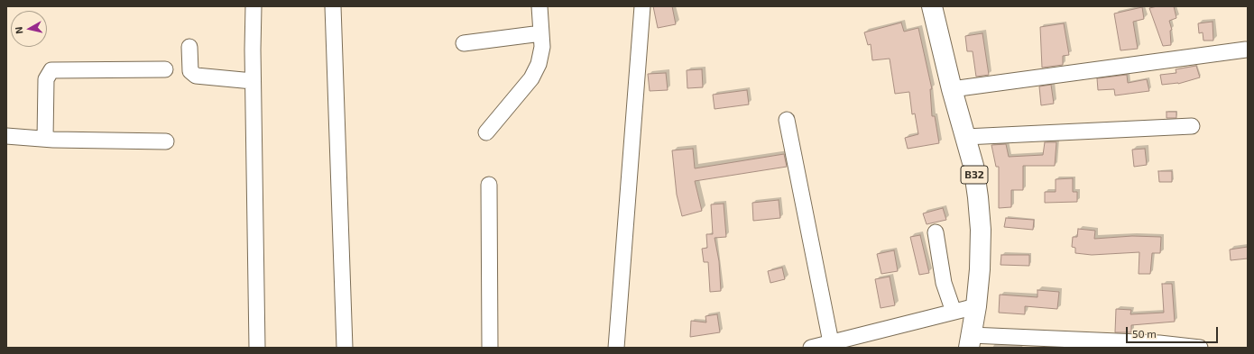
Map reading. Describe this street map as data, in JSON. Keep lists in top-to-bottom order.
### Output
{
  "streets": {
    "highway": ["B32"]
  },
  "scale_bar": "50 m",
  "north": "left"
}
